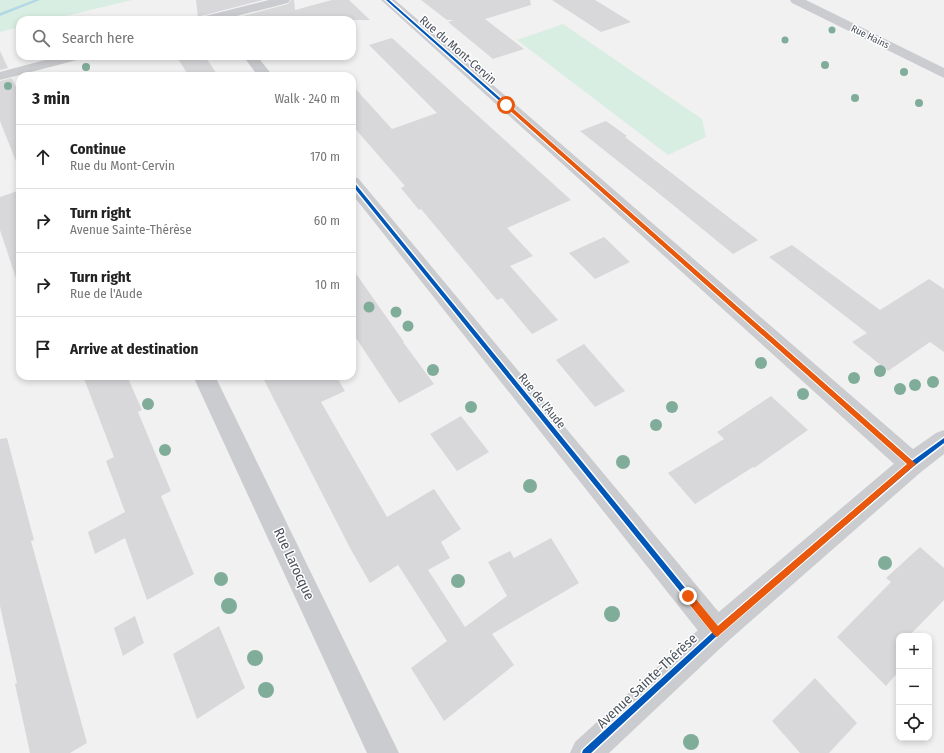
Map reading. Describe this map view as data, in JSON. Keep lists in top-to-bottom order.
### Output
{
  "streets": {
    "street": [
      "Rue Hains",
      "Rue du Mont-Cervin",
      "Rue de l'Aude",
      "Rue Larocque",
      "Avenue Sainte-Thérèse"
    ]
  },
  "crossings": [
    ["Rue du Mont-Cervin", "Avenue Sainte-Thérèse"],
    ["Rue de l'Aude", "Avenue Sainte-Thérèse"]
  ],
  "page": {
    "search": "Search here",
    "heading": ["3 min", "Walk · 240 m"],
    "list": [
      ["Continue", "Rue du Mont-Cervin", "170 m"],
      ["Turn right", "Avenue Sainte-Thérèse", "60 m"],
      ["Turn right", "Rue de l'Aude", "10 m"],
      "Arrive at destination"
    ],
    "map_buttons": ["+", "−"]
  }
}
